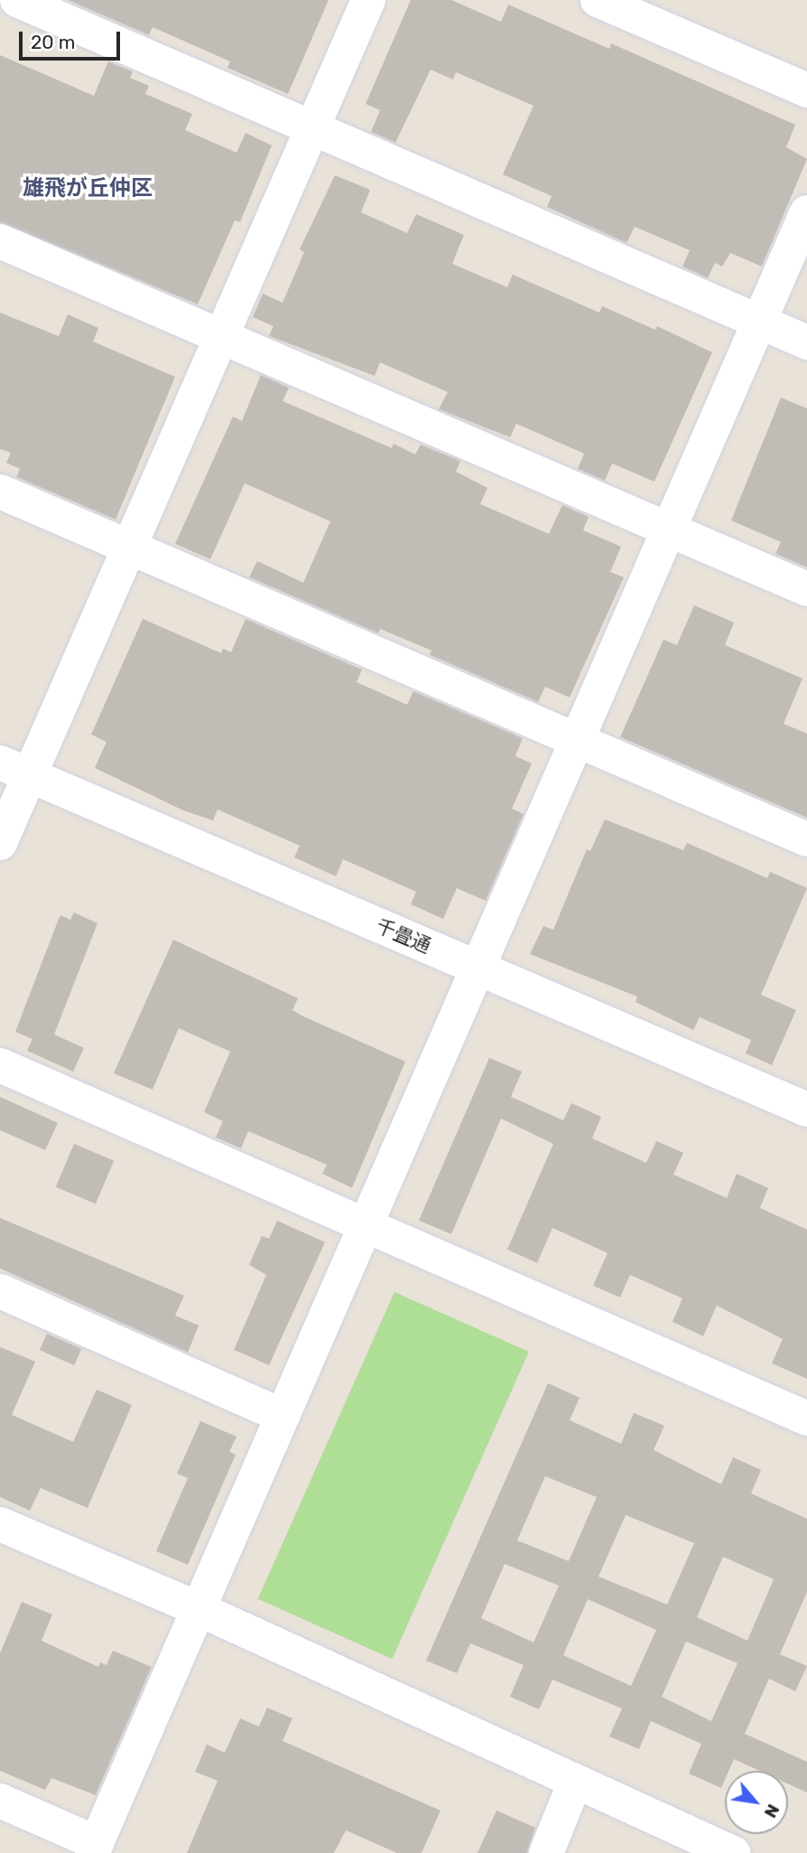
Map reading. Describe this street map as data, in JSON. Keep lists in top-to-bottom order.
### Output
{
  "streets": {
    "street": ["千畳通"]
  },
  "districts": ["雄飛が丘仲区"],
  "scale_bar": "20 m",
  "north": "bottom right"
}
